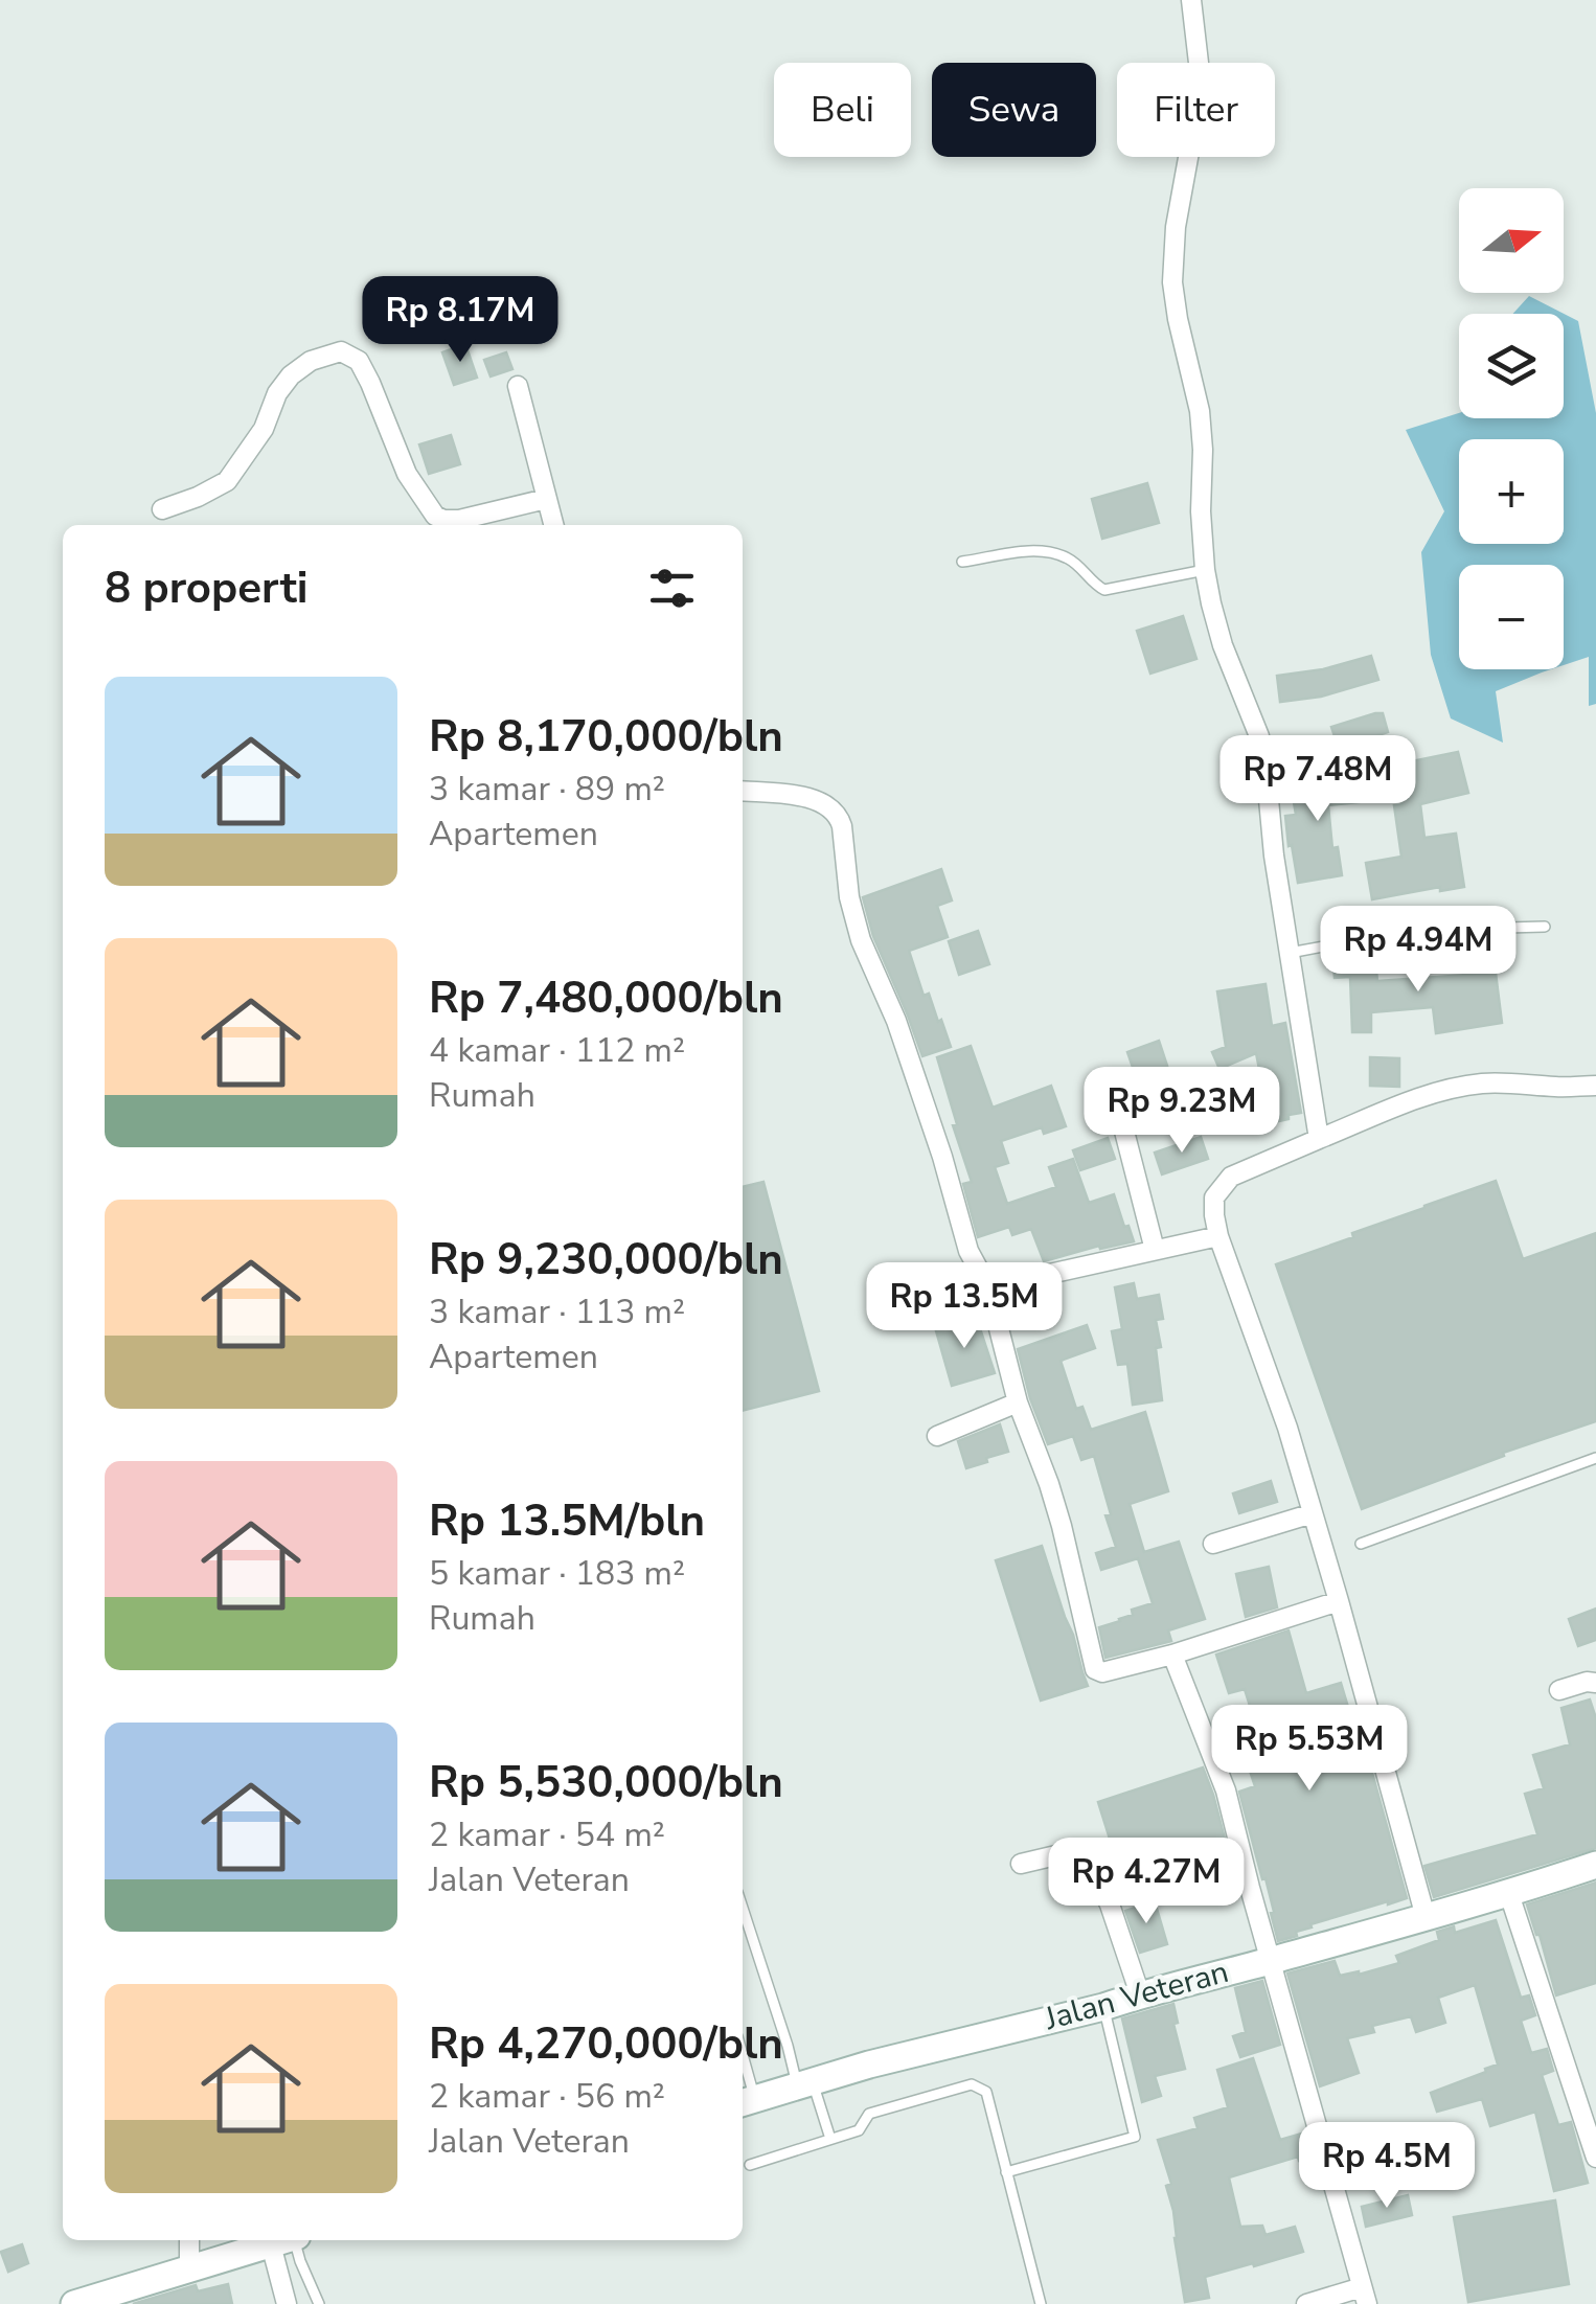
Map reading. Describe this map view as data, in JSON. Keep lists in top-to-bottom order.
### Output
{
  "streets": {
    "main road": ["Jalan Veteran"]
  },
  "north": "right",
  "page": {
    "chip": ["Beli", "Sewa", "Filter"],
    "map_buttons": ["+", "−"],
    "price": [
      "Rp 8.17M",
      "Rp 7.48M",
      "Rp 4.94M",
      "Rp 9.23M",
      "Rp 13.5M",
      "Rp 5.53M",
      "Rp 4.27M",
      "Rp 4.5M"
    ],
    "heading": "8 properti",
    "list": [
      {
        "name": "Rp 8,170,000/bln",
        "note": "3 kamar · 89 m² · Apartemen"
      },
      {
        "name": "Rp 7,480,000/bln",
        "note": "4 kamar · 112 m² · Rumah"
      },
      {
        "name": "Rp 9,230,000/bln",
        "note": "3 kamar · 113 m² · Apartemen"
      },
      {
        "name": "Rp 13.5M/bln",
        "note": "5 kamar · 183 m² · Rumah"
      },
      {
        "name": "Rp 5,530,000/bln",
        "note": "2 kamar · 54 m² · Jalan Veteran"
      },
      {
        "name": "Rp 4,270,000/bln",
        "note": "2 kamar · 56 m² · Jalan Veteran"
      }
    ]
  }
}
